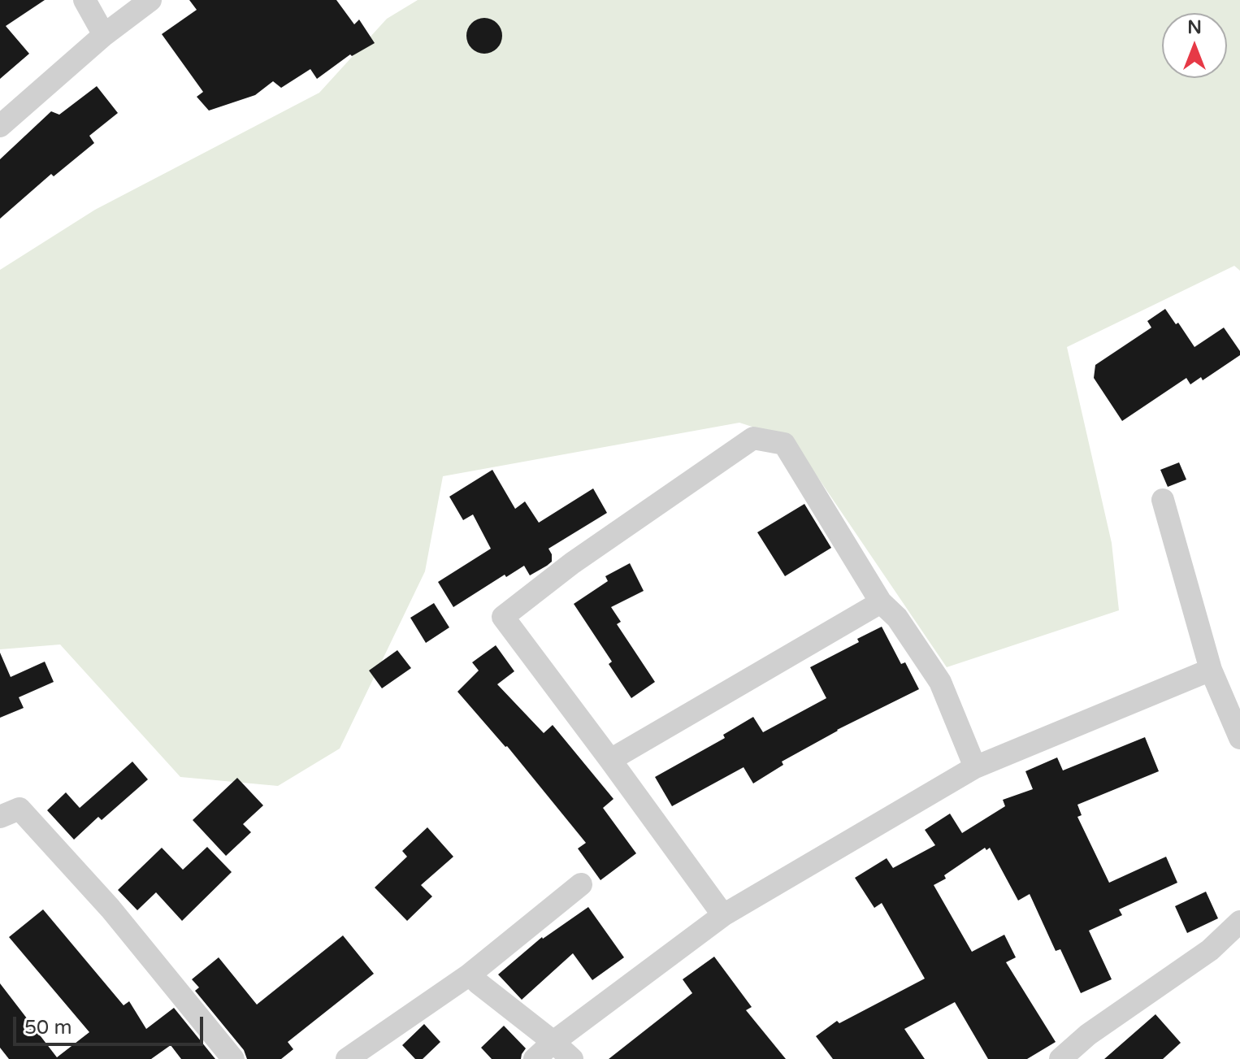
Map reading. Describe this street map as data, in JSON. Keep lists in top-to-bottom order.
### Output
{
  "scale_bar": "50 m",
  "north": "top"
}
